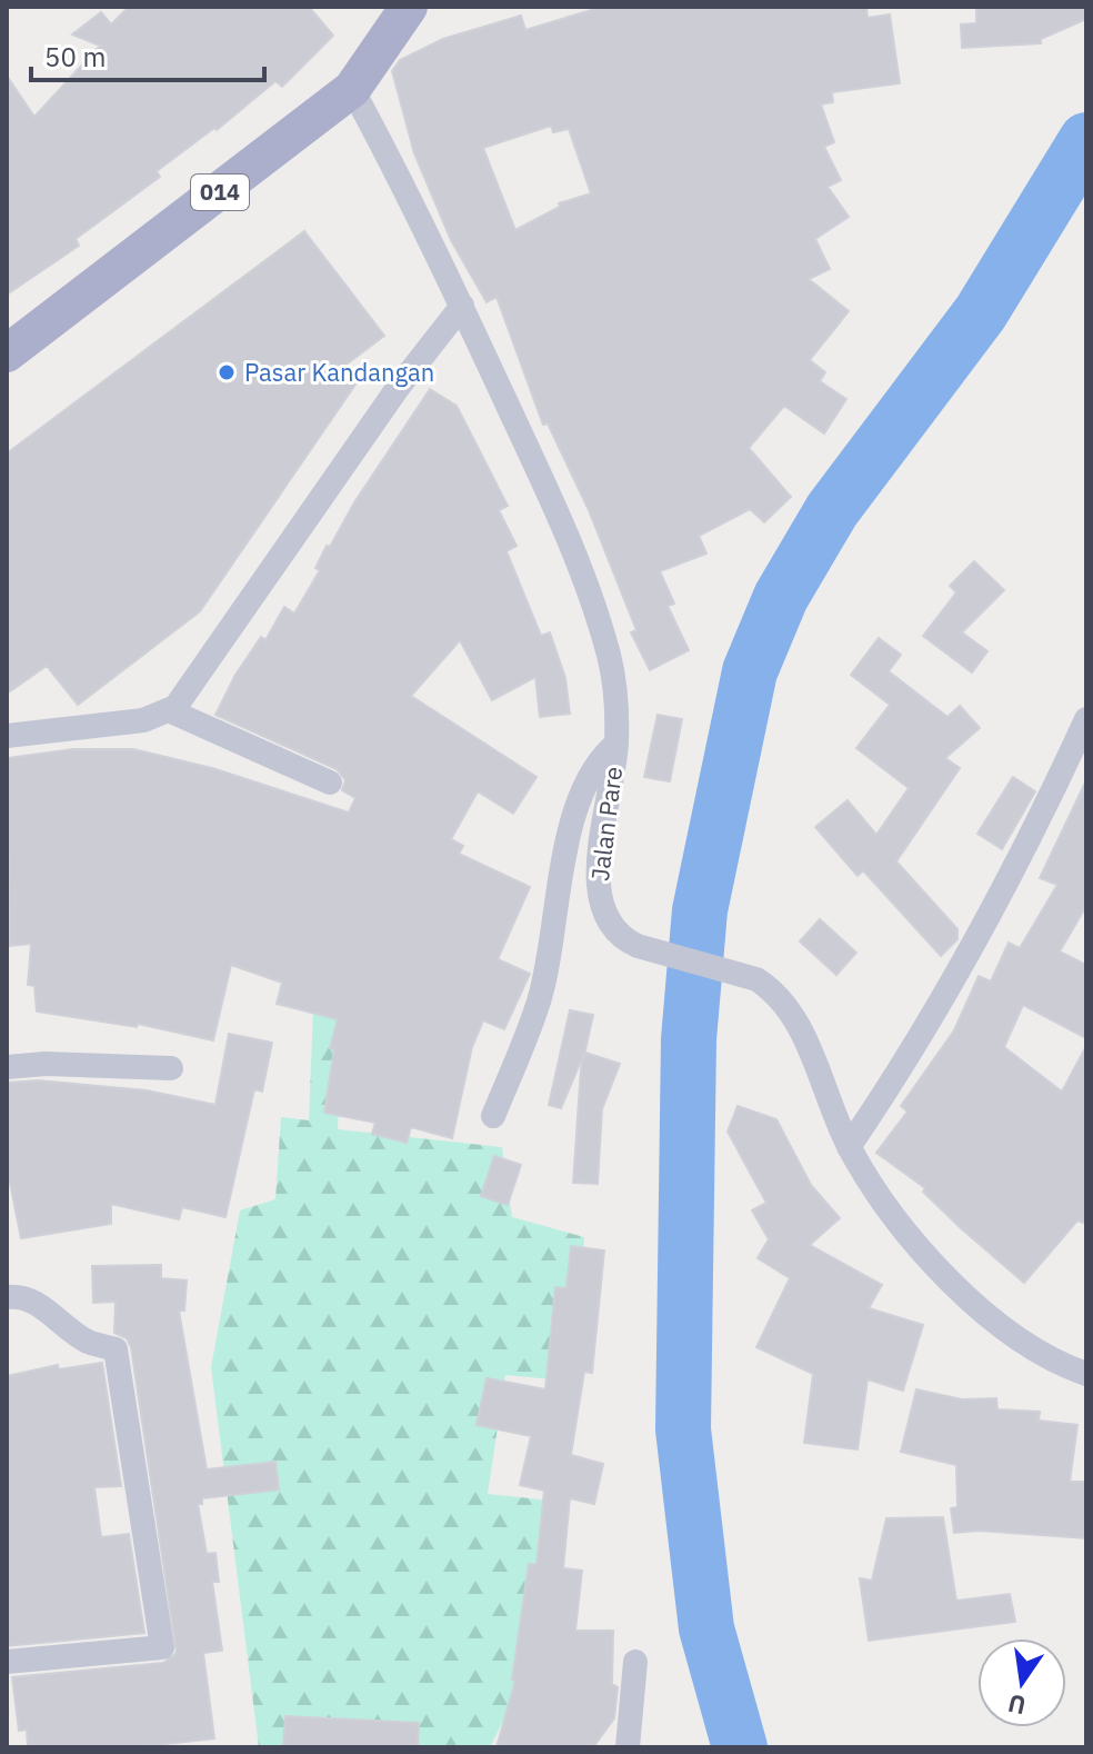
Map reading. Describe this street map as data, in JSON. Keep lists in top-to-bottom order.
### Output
{
  "streets": {
    "main road": ["014"],
    "street": ["Jalan Pare"]
  },
  "crossings": [
    ["014", "Jalan Pare"]
  ],
  "places": ["Pasar Kandangan"],
  "scale_bar": "50 m",
  "north": "bottom"
}
